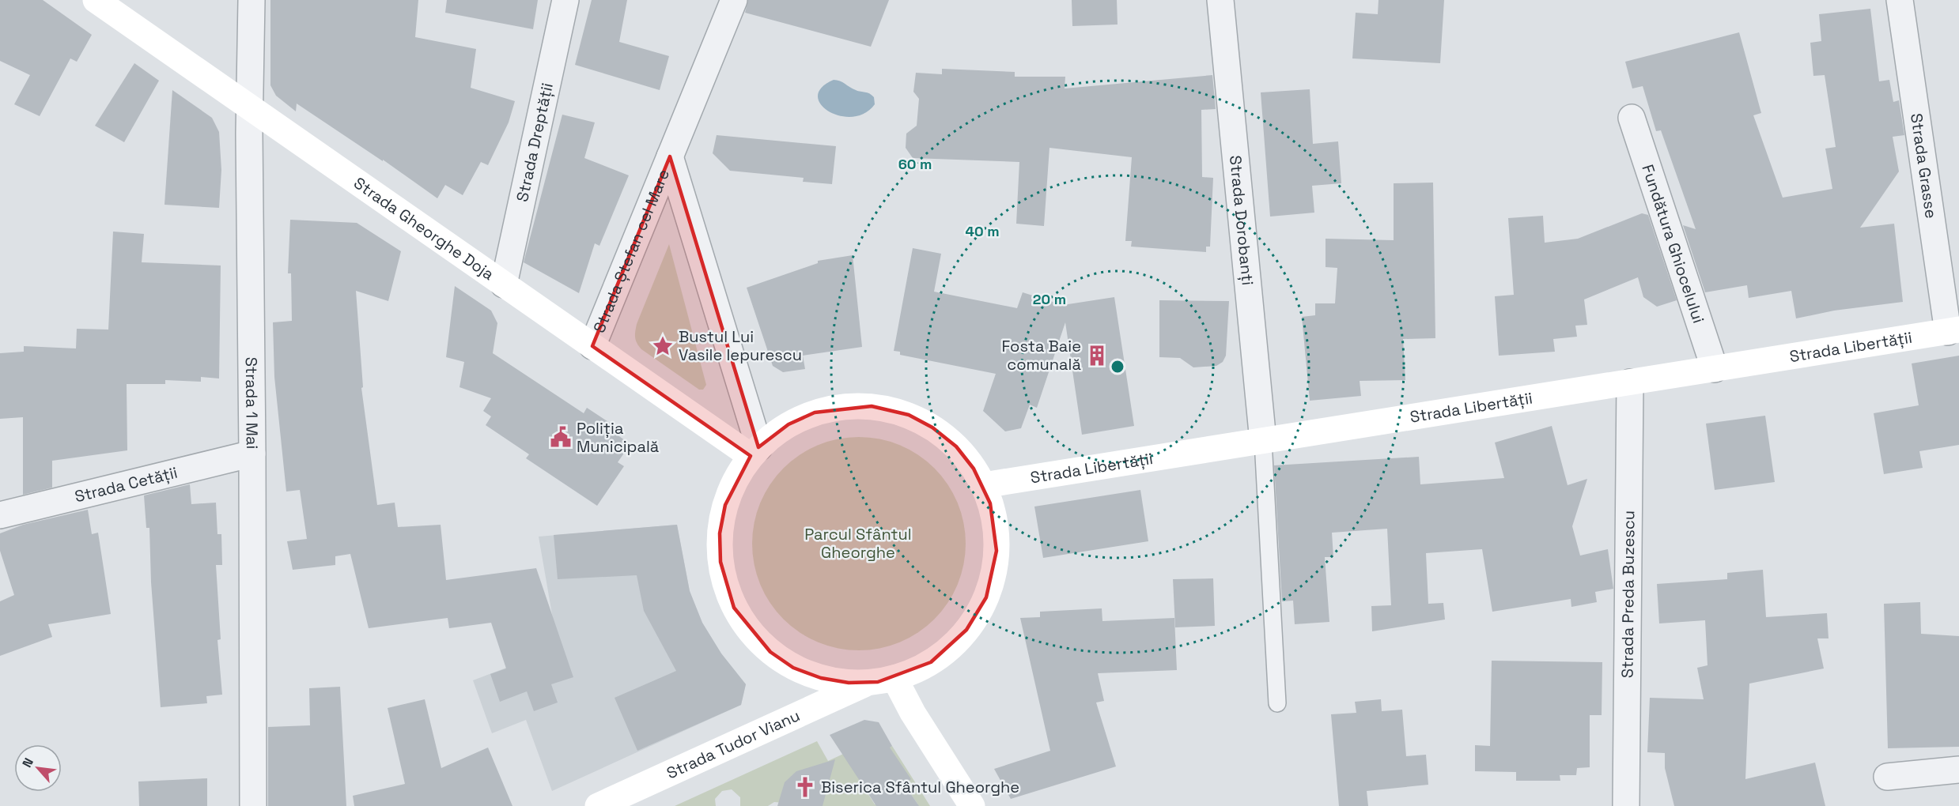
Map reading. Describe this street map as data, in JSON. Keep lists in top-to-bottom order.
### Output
{
  "streets": {
    "street": [
      "Strada Dreptății",
      "Strada Grasse",
      "Strada Dorobanți",
      "Strada Gheorghe Doja",
      "Fundătura Ghiocelului",
      "Strada Ștefan cel Mare",
      "Strada Libertății",
      "Strada 1 Mai",
      "Strada Cetății",
      "Strada Preda Buzescu",
      "Strada Tudor Vianu"
    ]
  },
  "crossings": [
    ["Strada Dreptății", "Strada Gheorghe Doja"],
    ["Strada Grasse", "Strada Libertății"],
    ["Strada Dorobanți", "Strada Libertății"],
    ["Strada Gheorghe Doja", "Strada Ștefan cel Mare"],
    ["Strada Gheorghe Doja", "Strada 1 Mai"],
    ["Fundătura Ghiocelului", "Strada Libertății"],
    ["Strada Libertății", "Strada Preda Buzescu"],
    ["Strada 1 Mai", "Strada Cetății"]
  ],
  "parks": ["Parcul Sfântul Gheorghe"],
  "places": {
    "place": ["Bustul Lui Vasile Iepurescu"],
    "building": ["Fosta Baie comunală"],
    "public building": ["Poliția Municipală"],
    "church": ["Biserica Sfântul Gheorghe"]
  },
  "north": "top left",
  "rings": ["60 m", "40 m", "20 m"]
}
